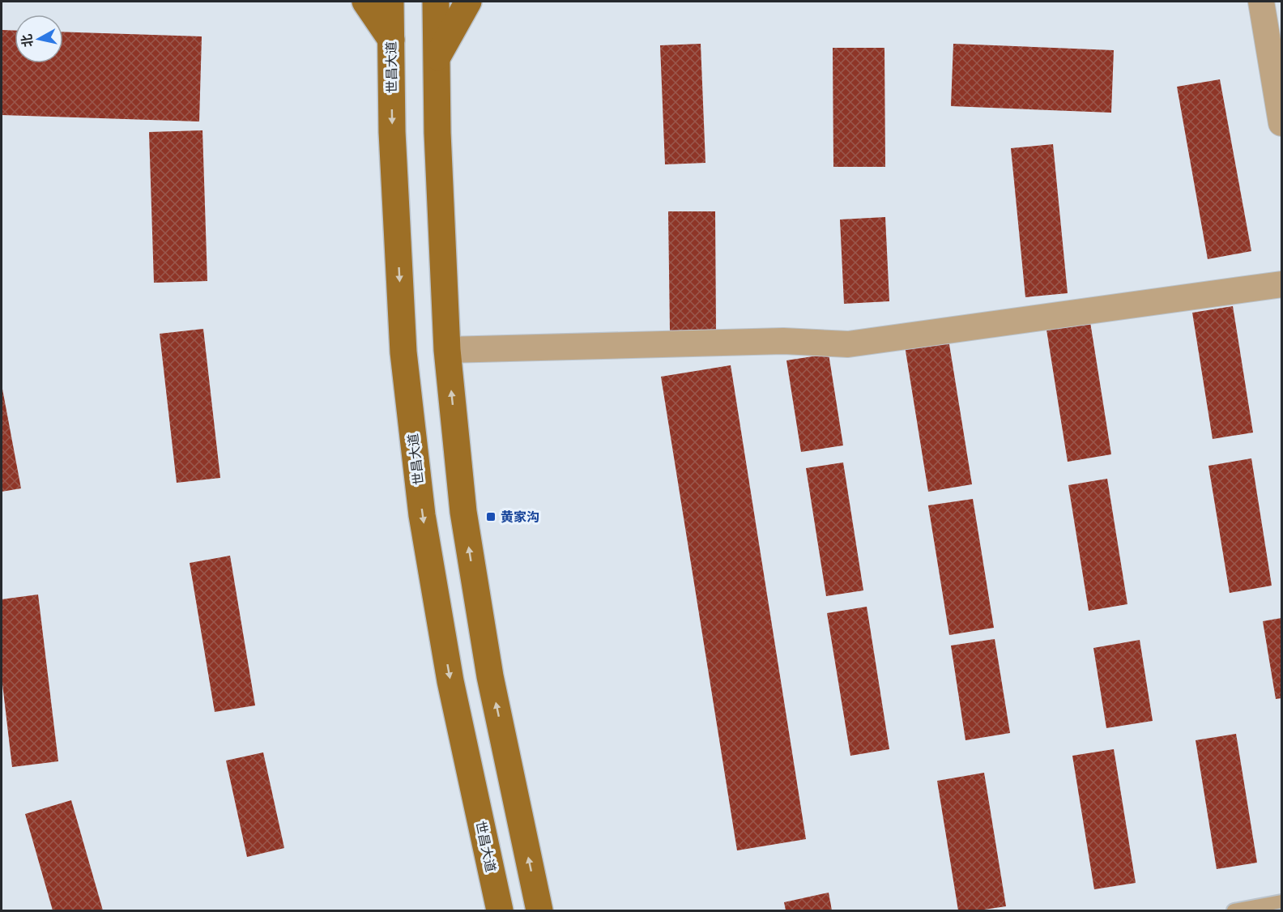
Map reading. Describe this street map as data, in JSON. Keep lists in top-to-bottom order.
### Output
{
  "streets": {
    "main road": ["世昌大道"]
  },
  "places": {
    "transit": ["黄家沟"]
  },
  "north": "left"
}
